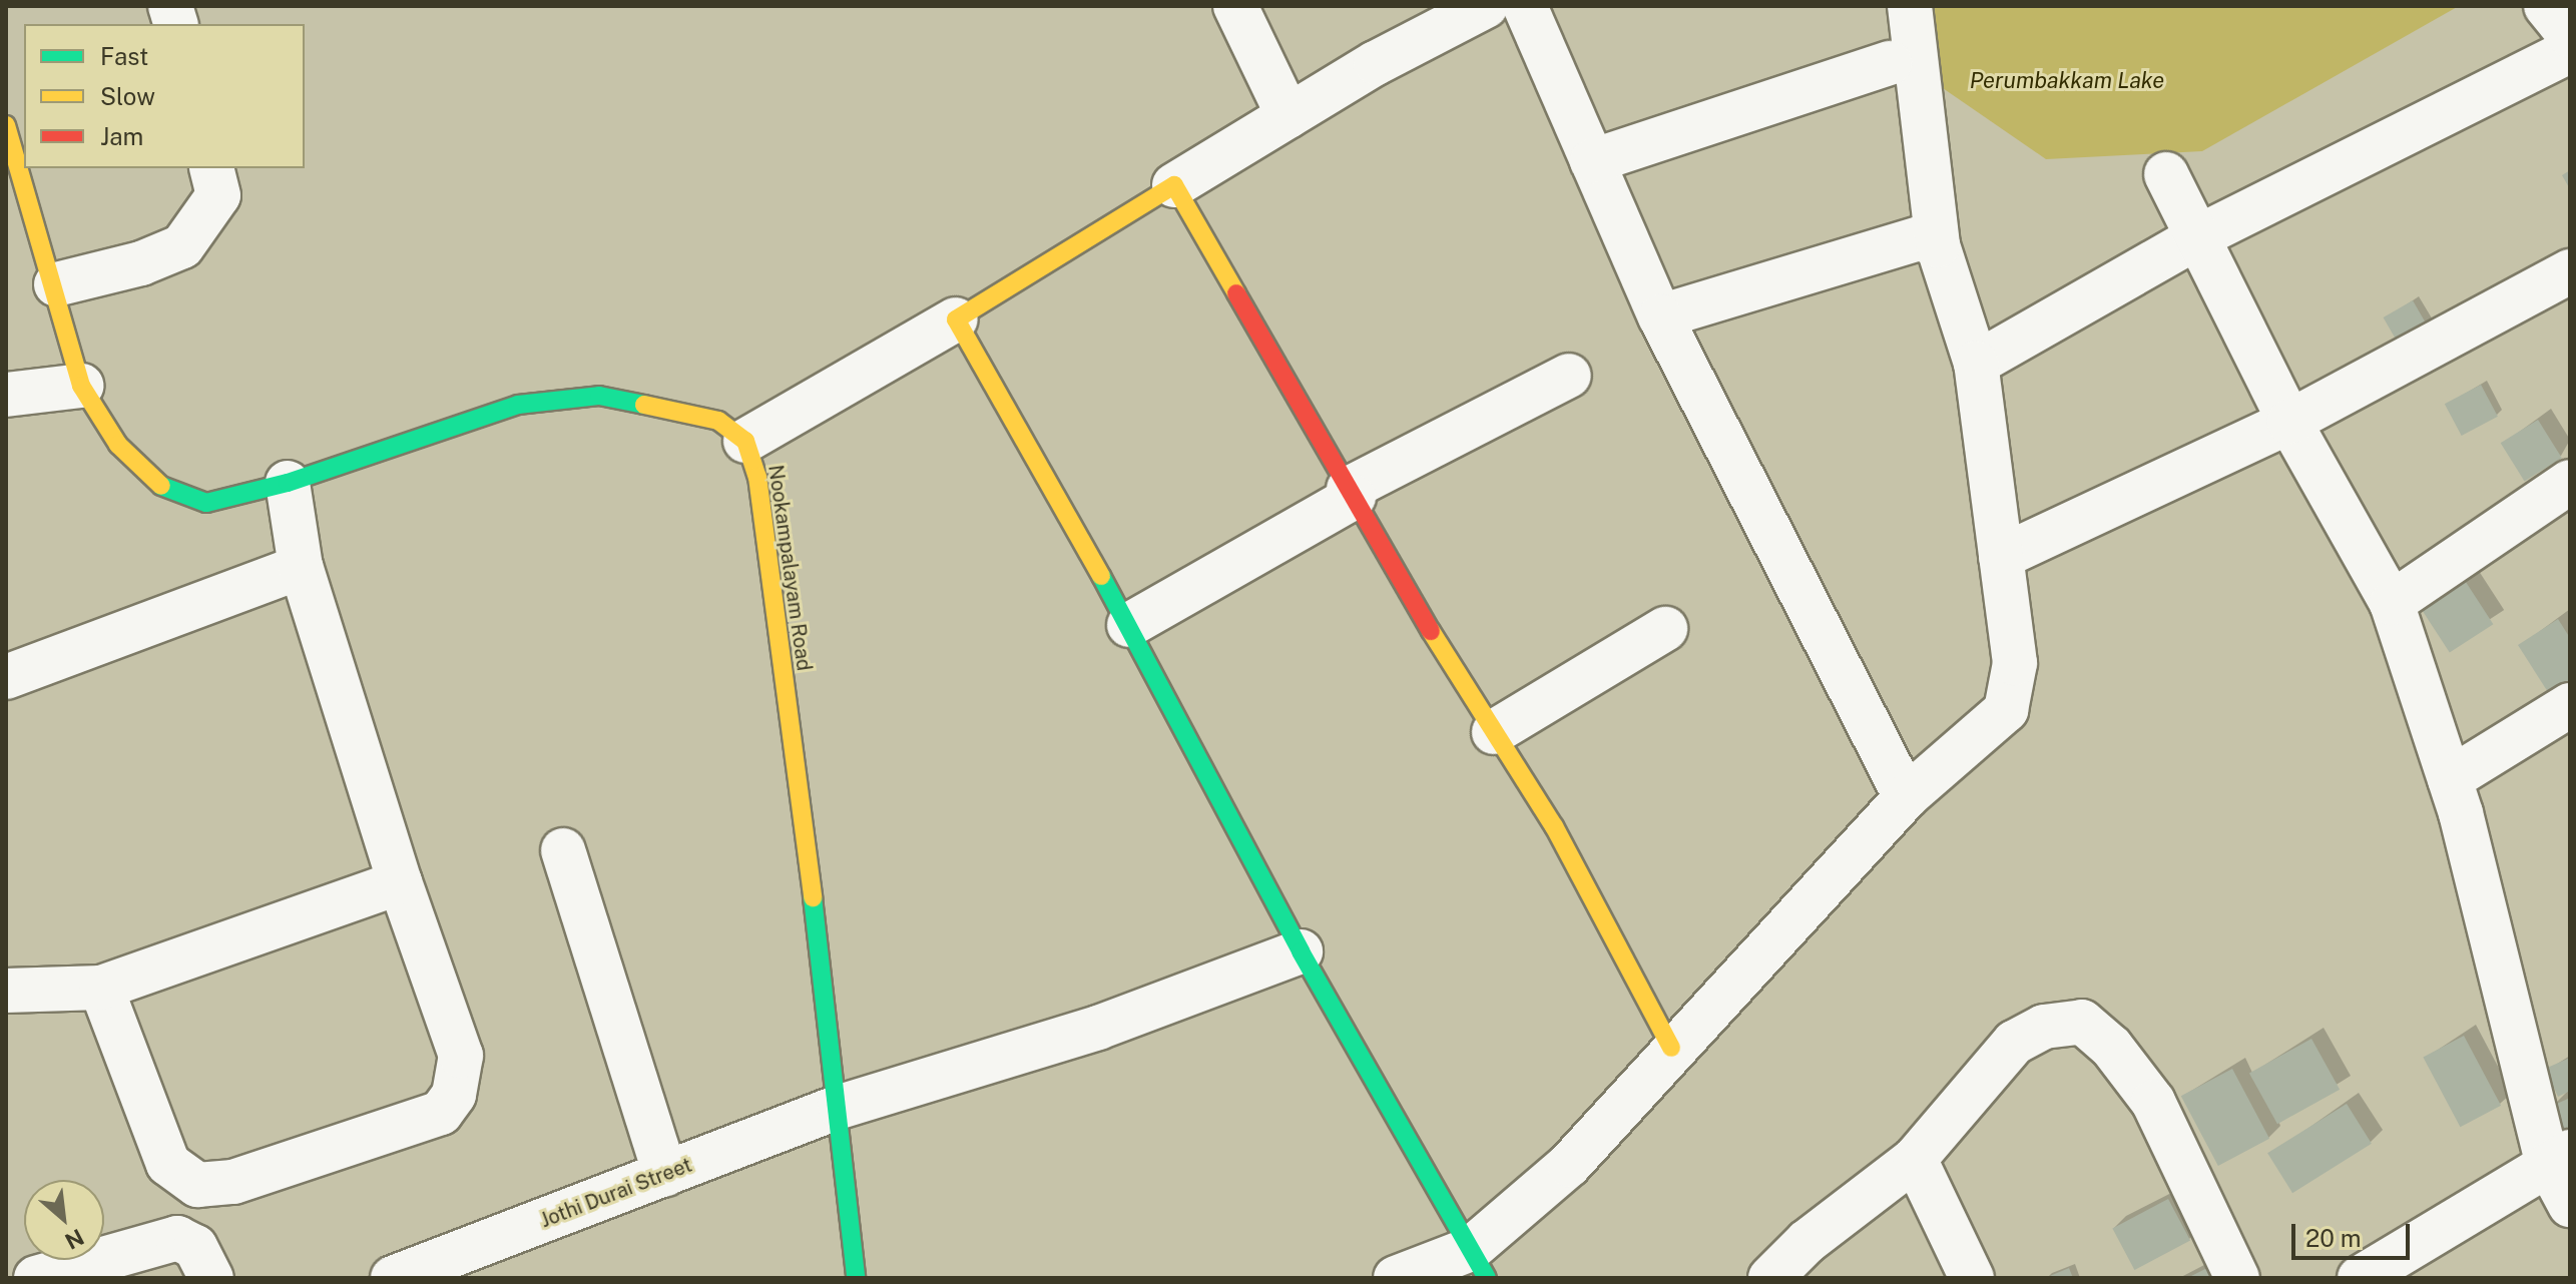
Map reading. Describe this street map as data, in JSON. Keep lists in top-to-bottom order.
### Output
{
  "streets": {
    "street": ["Nookampalayam Road", "Jothi Durai Street"]
  },
  "crossings": [
    ["Nookampalayam Road", "Jothi Durai Street"]
  ],
  "water": ["Perumbakkam Lake"],
  "legend": ["Fast", "Slow", "Jam"],
  "scale_bar": "20 m",
  "north": "bottom right"
}
